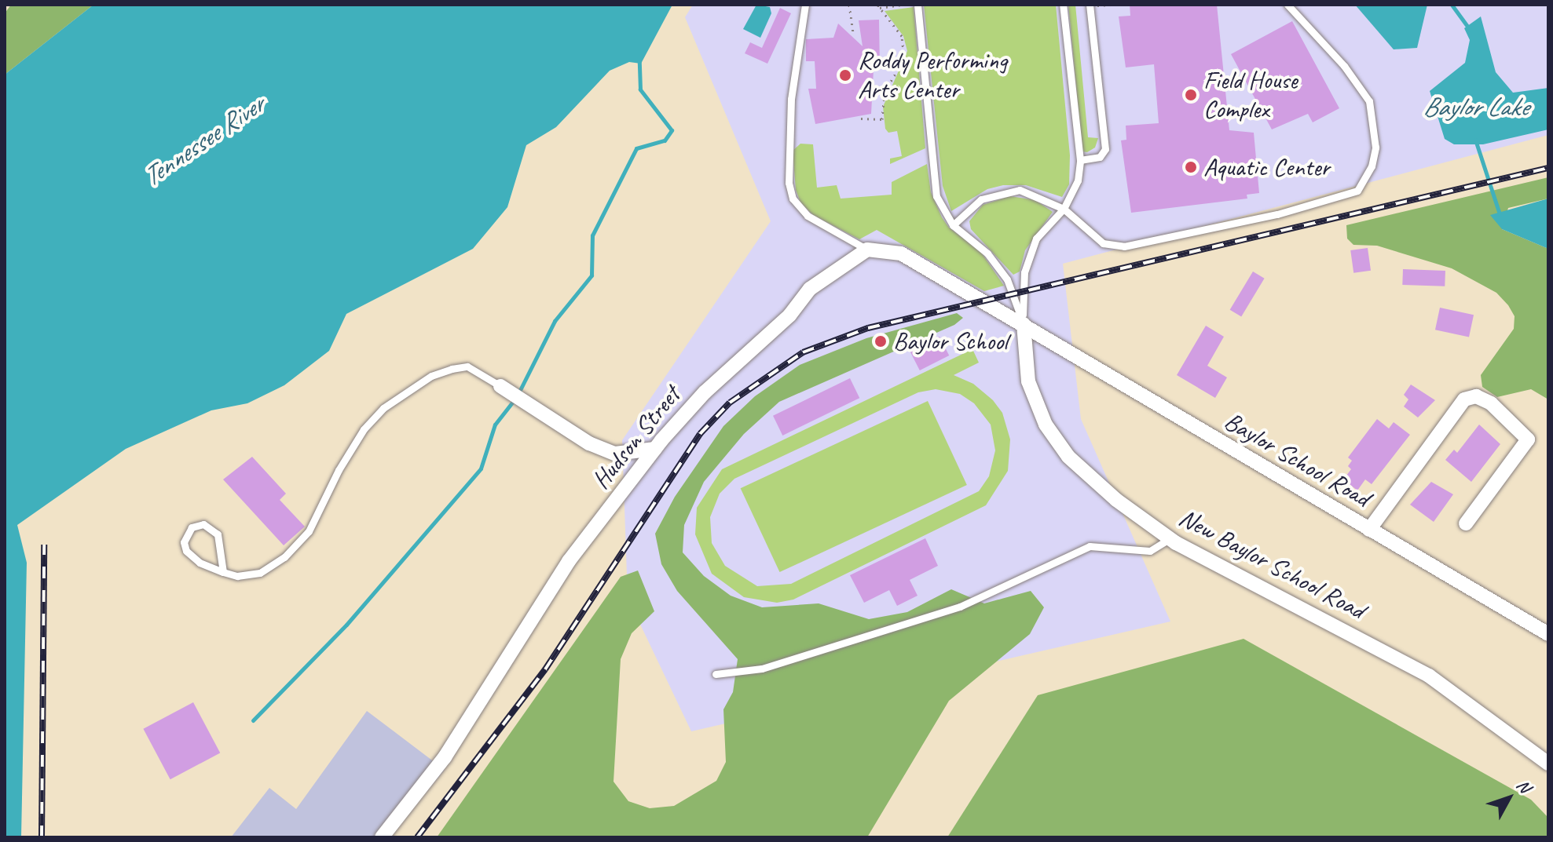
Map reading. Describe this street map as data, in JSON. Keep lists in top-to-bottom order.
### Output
{
  "streets": {
    "street": ["Hudson Street", "Baylor School Road", "New Baylor School Road"]
  },
  "crossings": [
    ["Baylor School Road", "New Baylor School Road"]
  ],
  "water": ["Baylor Lake", "Tennessee River"],
  "places": [
    "Roddy Performing Arts Center",
    "Field House Complex",
    "Aquatic Center",
    "Baylor School"
  ],
  "north": "top right"
}
